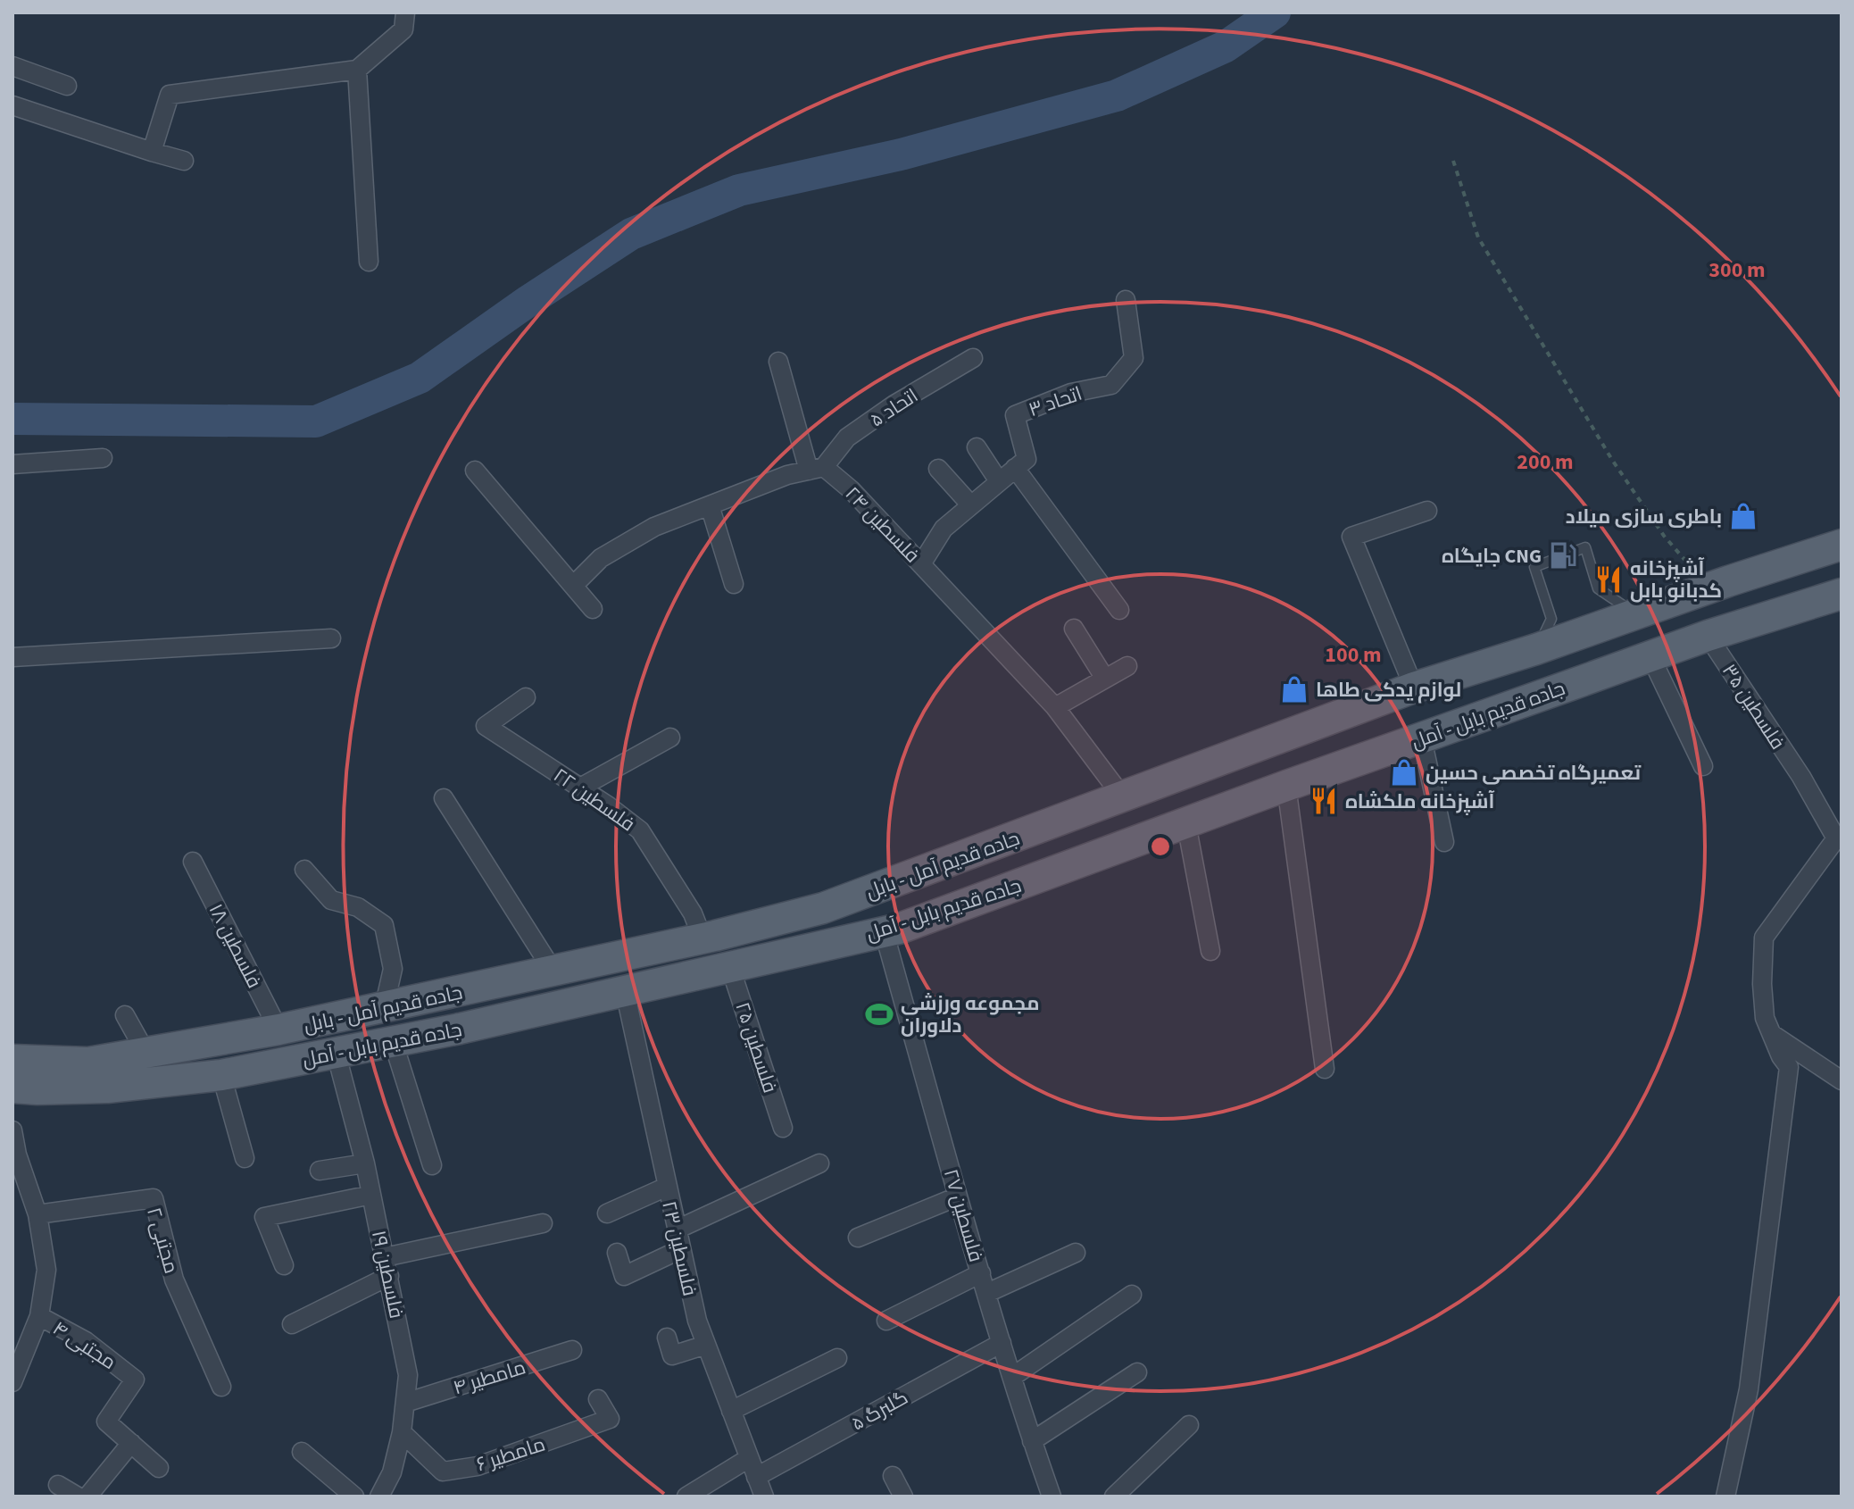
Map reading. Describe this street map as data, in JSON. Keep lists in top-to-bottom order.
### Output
{
  "streets": {
    "main road": ["جاده قدیم بابل - آمل", "جاده قدیم آمل - بابل"],
    "street": [
      "اتحاد ۳",
      "اتحاد ۵",
      "فلسطین ۲۴",
      "فلسطین ۳۵",
      "فلسطین ۲۲",
      "فلسطین ۱۸",
      "فلسطین ۲۵",
      "فلسطین ۲۷",
      "مجتبی ۲",
      "فلسطین ۲۳",
      "فلسطین ۱۹",
      "مجتبی ۴",
      "مامطیر ۴",
      "گلبرگ ۵",
      "مامطیر ۶"
    ]
  },
  "crossings": [
    ["اتحاد ۵", "فلسطین ۲۴"],
    ["فلسطین ۲۴", "جاده قدیم آمل - بابل"],
    ["فلسطین ۳۵", "جاده قدیم بابل - آمل"],
    ["جاده قدیم بابل - آمل", "فلسطین ۲۵"],
    ["جاده قدیم بابل - آمل", "فلسطین ۲۷"],
    ["جاده قدیم بابل - آمل", "فلسطین ۲۳"],
    ["جاده قدیم بابل - آمل", "فلسطین ۱۹"],
    ["فلسطین ۲۲", "جاده قدیم آمل - بابل"],
    ["جاده قدیم آمل - بابل", "فلسطین ۱۸"],
    ["فلسطین ۲۷", "گلبرگ ۵"],
    ["فلسطین ۲۳", "گلبرگ ۵"],
    ["فلسطین ۱۹", "مامطیر ۴"],
    ["فلسطین ۱۹", "مامطیر ۶"]
  ],
  "places": {
    "shop": ["باطری سازی میلاد", "لوازم یدکی طاها", "تعمیرگاه تخصصی حسین"],
    "fuel station": ["جایگاه CNG"],
    "restaurant": ["آشپزخانه کدبانو بابل", "آشپزخانه ملکشاه"],
    "sports": ["مجموعه ورزشی دلاوران"]
  },
  "rings": ["300 m", "200 m", "100 m"]
}
